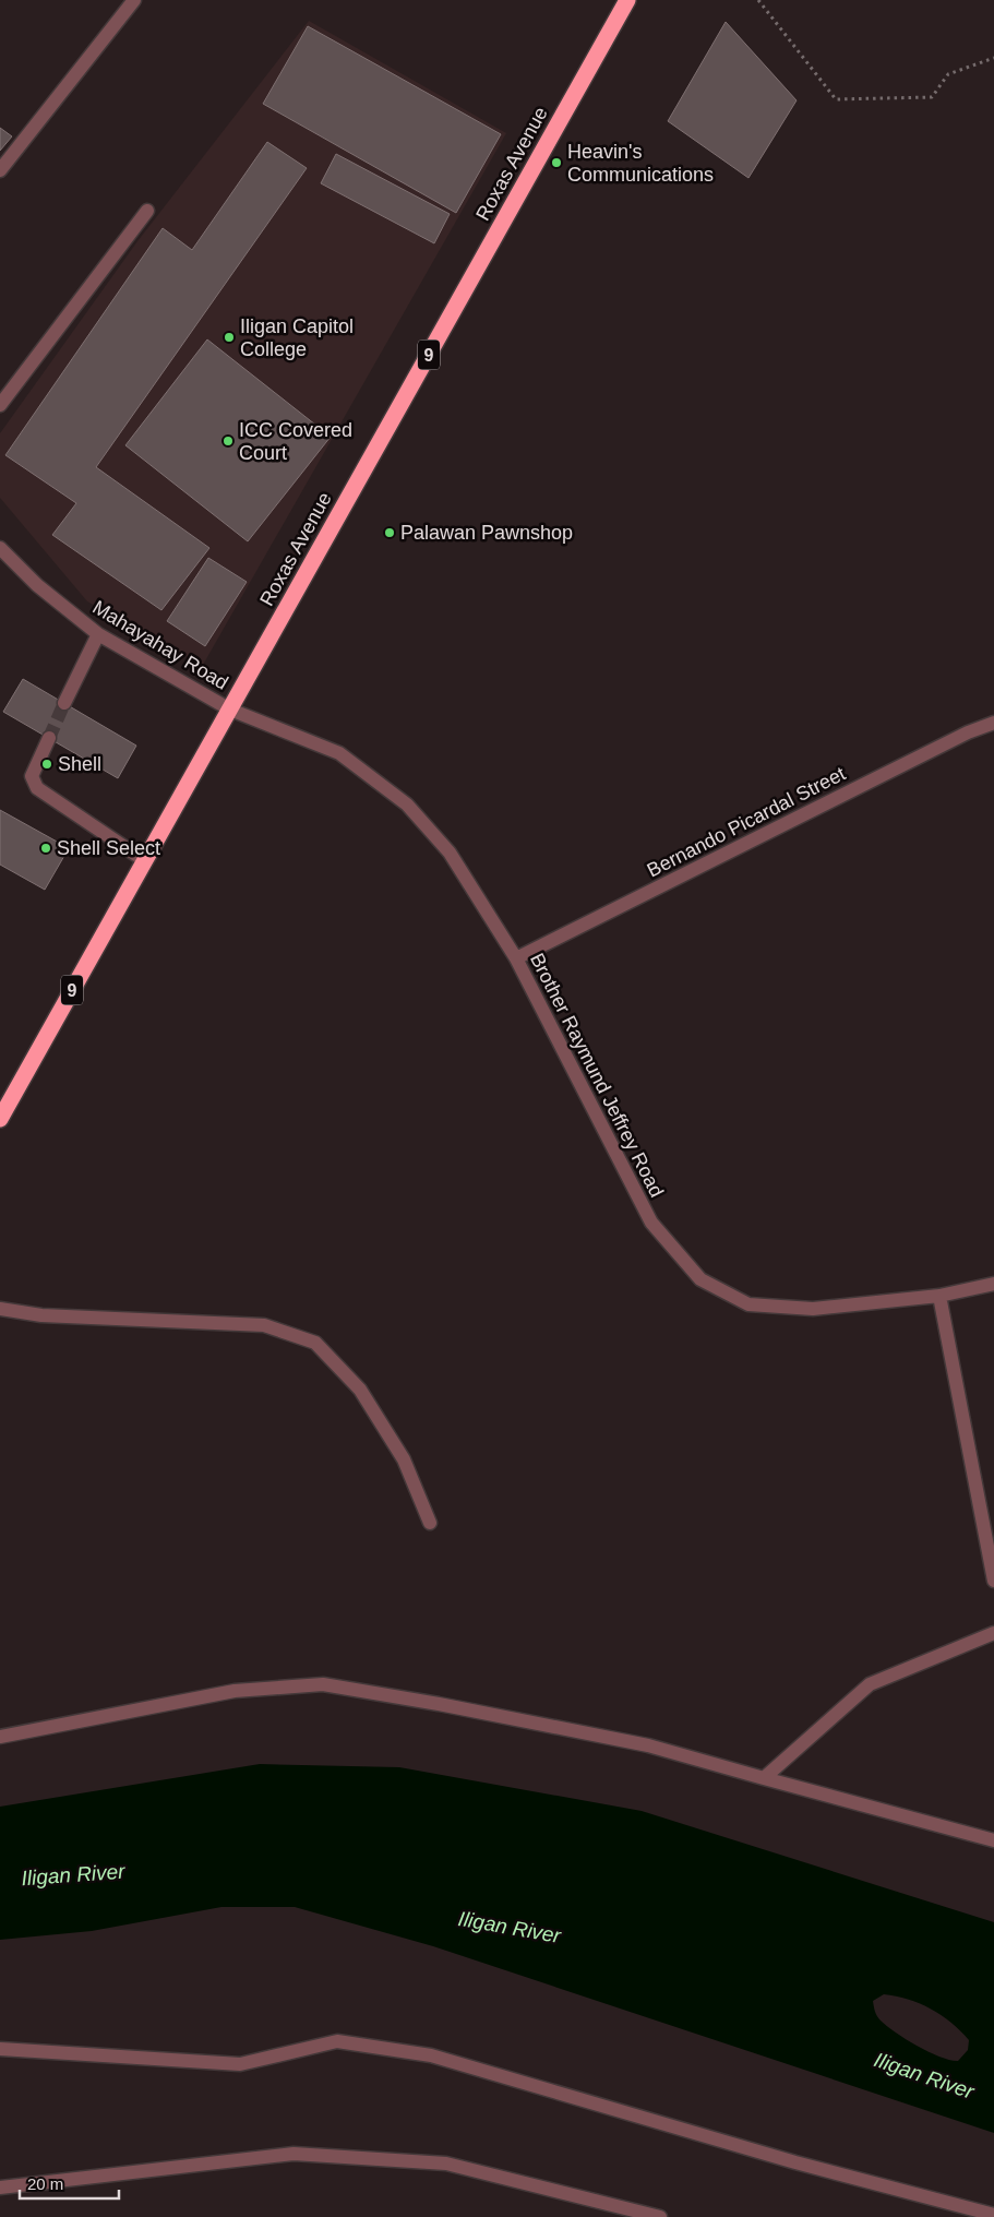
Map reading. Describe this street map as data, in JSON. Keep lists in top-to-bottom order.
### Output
{
  "streets": {
    "highway": ["Roxas Avenue", "9"],
    "street": ["Mahayahay Road", "Bernando Picardal Street", "Brother Raymund Jeffrey Road"]
  },
  "crossings": [
    ["Roxas Avenue", "Mahayahay Road"],
    ["Roxas Avenue", "Brother Raymund Jeffrey Road"],
    ["Mahayahay Road", "Brother Raymund Jeffrey Road"],
    ["Bernando Picardal Street", "Brother Raymund Jeffrey Road"]
  ],
  "water": ["Iligan River"],
  "places": [
    "Heavin's Communications",
    "Iligan Capitol College",
    "ICC Covered Court",
    "Palawan Pawnshop",
    "Shell",
    "Shell Select"
  ],
  "scale_bar": "20 m"
}
